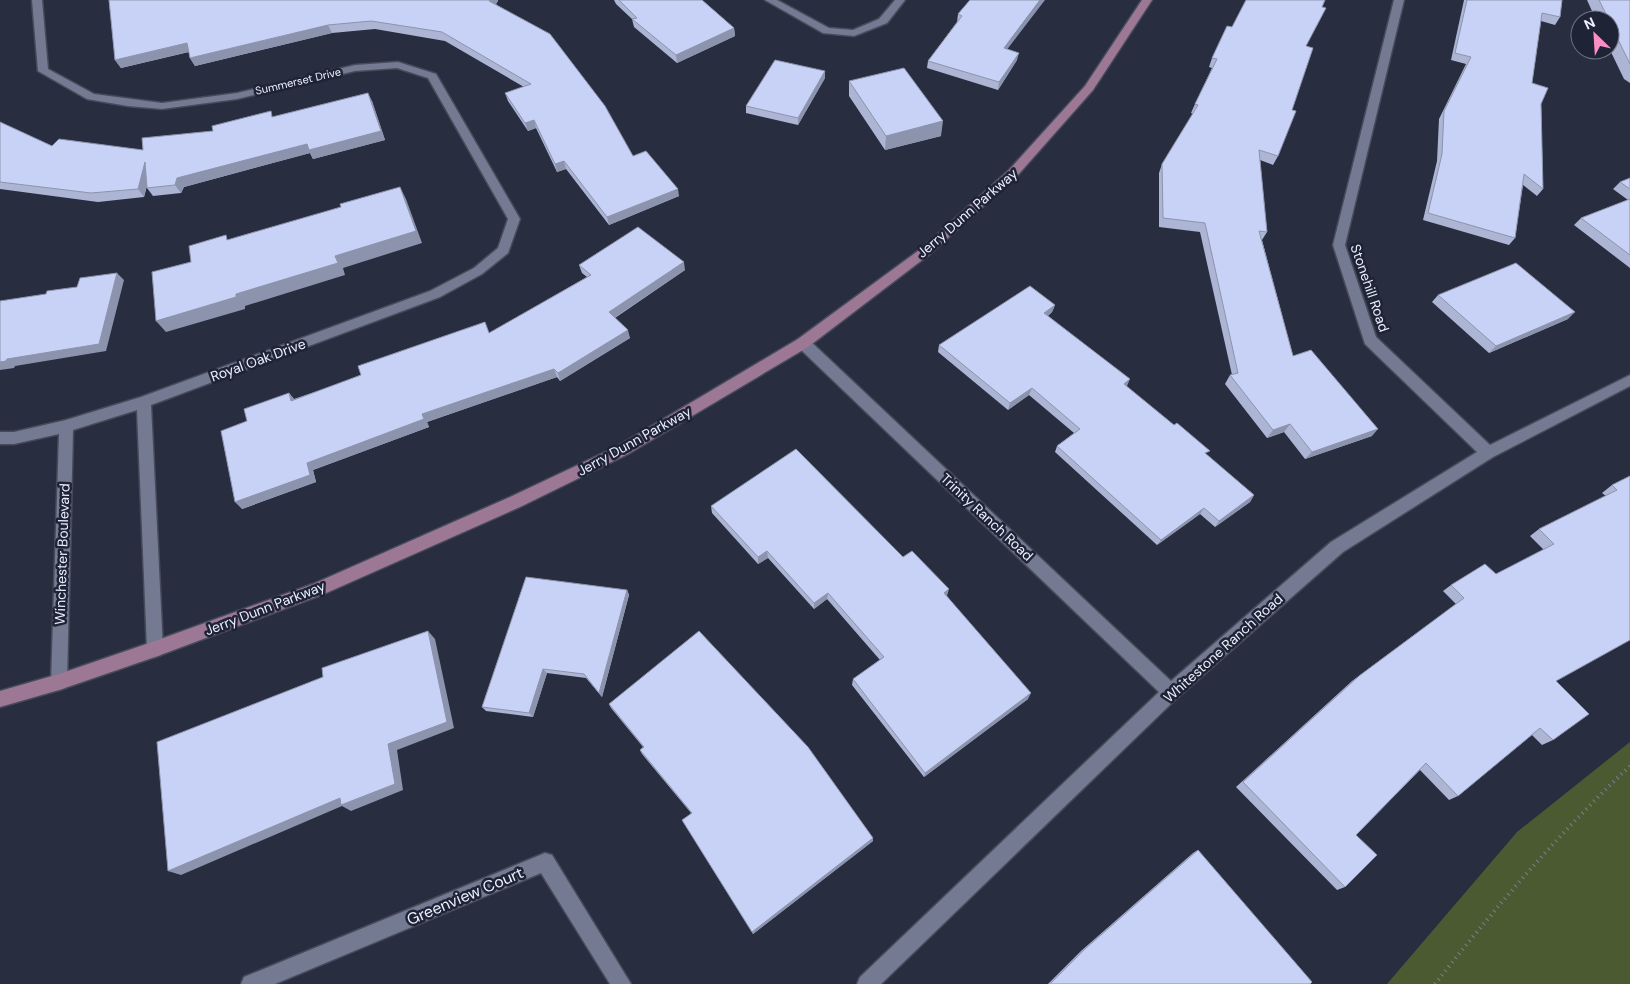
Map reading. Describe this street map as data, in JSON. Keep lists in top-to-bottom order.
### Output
{
  "streets": {
    "street": [
      "Summerset Drive",
      "Jerry Dunn Parkway",
      "Stonehill Road",
      "Royal Oak Drive",
      "Trinity Ranch Road",
      "Winchester Boulevard",
      "Whitestone Ranch Road",
      "Greenview Court"
    ]
  },
  "crossings": [
    ["Summerset Drive", "Royal Oak Drive"],
    ["Jerry Dunn Parkway", "Trinity Ranch Road"],
    ["Jerry Dunn Parkway", "Winchester Boulevard"],
    ["Stonehill Road", "Whitestone Ranch Road"],
    ["Royal Oak Drive", "Winchester Boulevard"],
    ["Trinity Ranch Road", "Whitestone Ranch Road"]
  ],
  "north": "top left"
}
